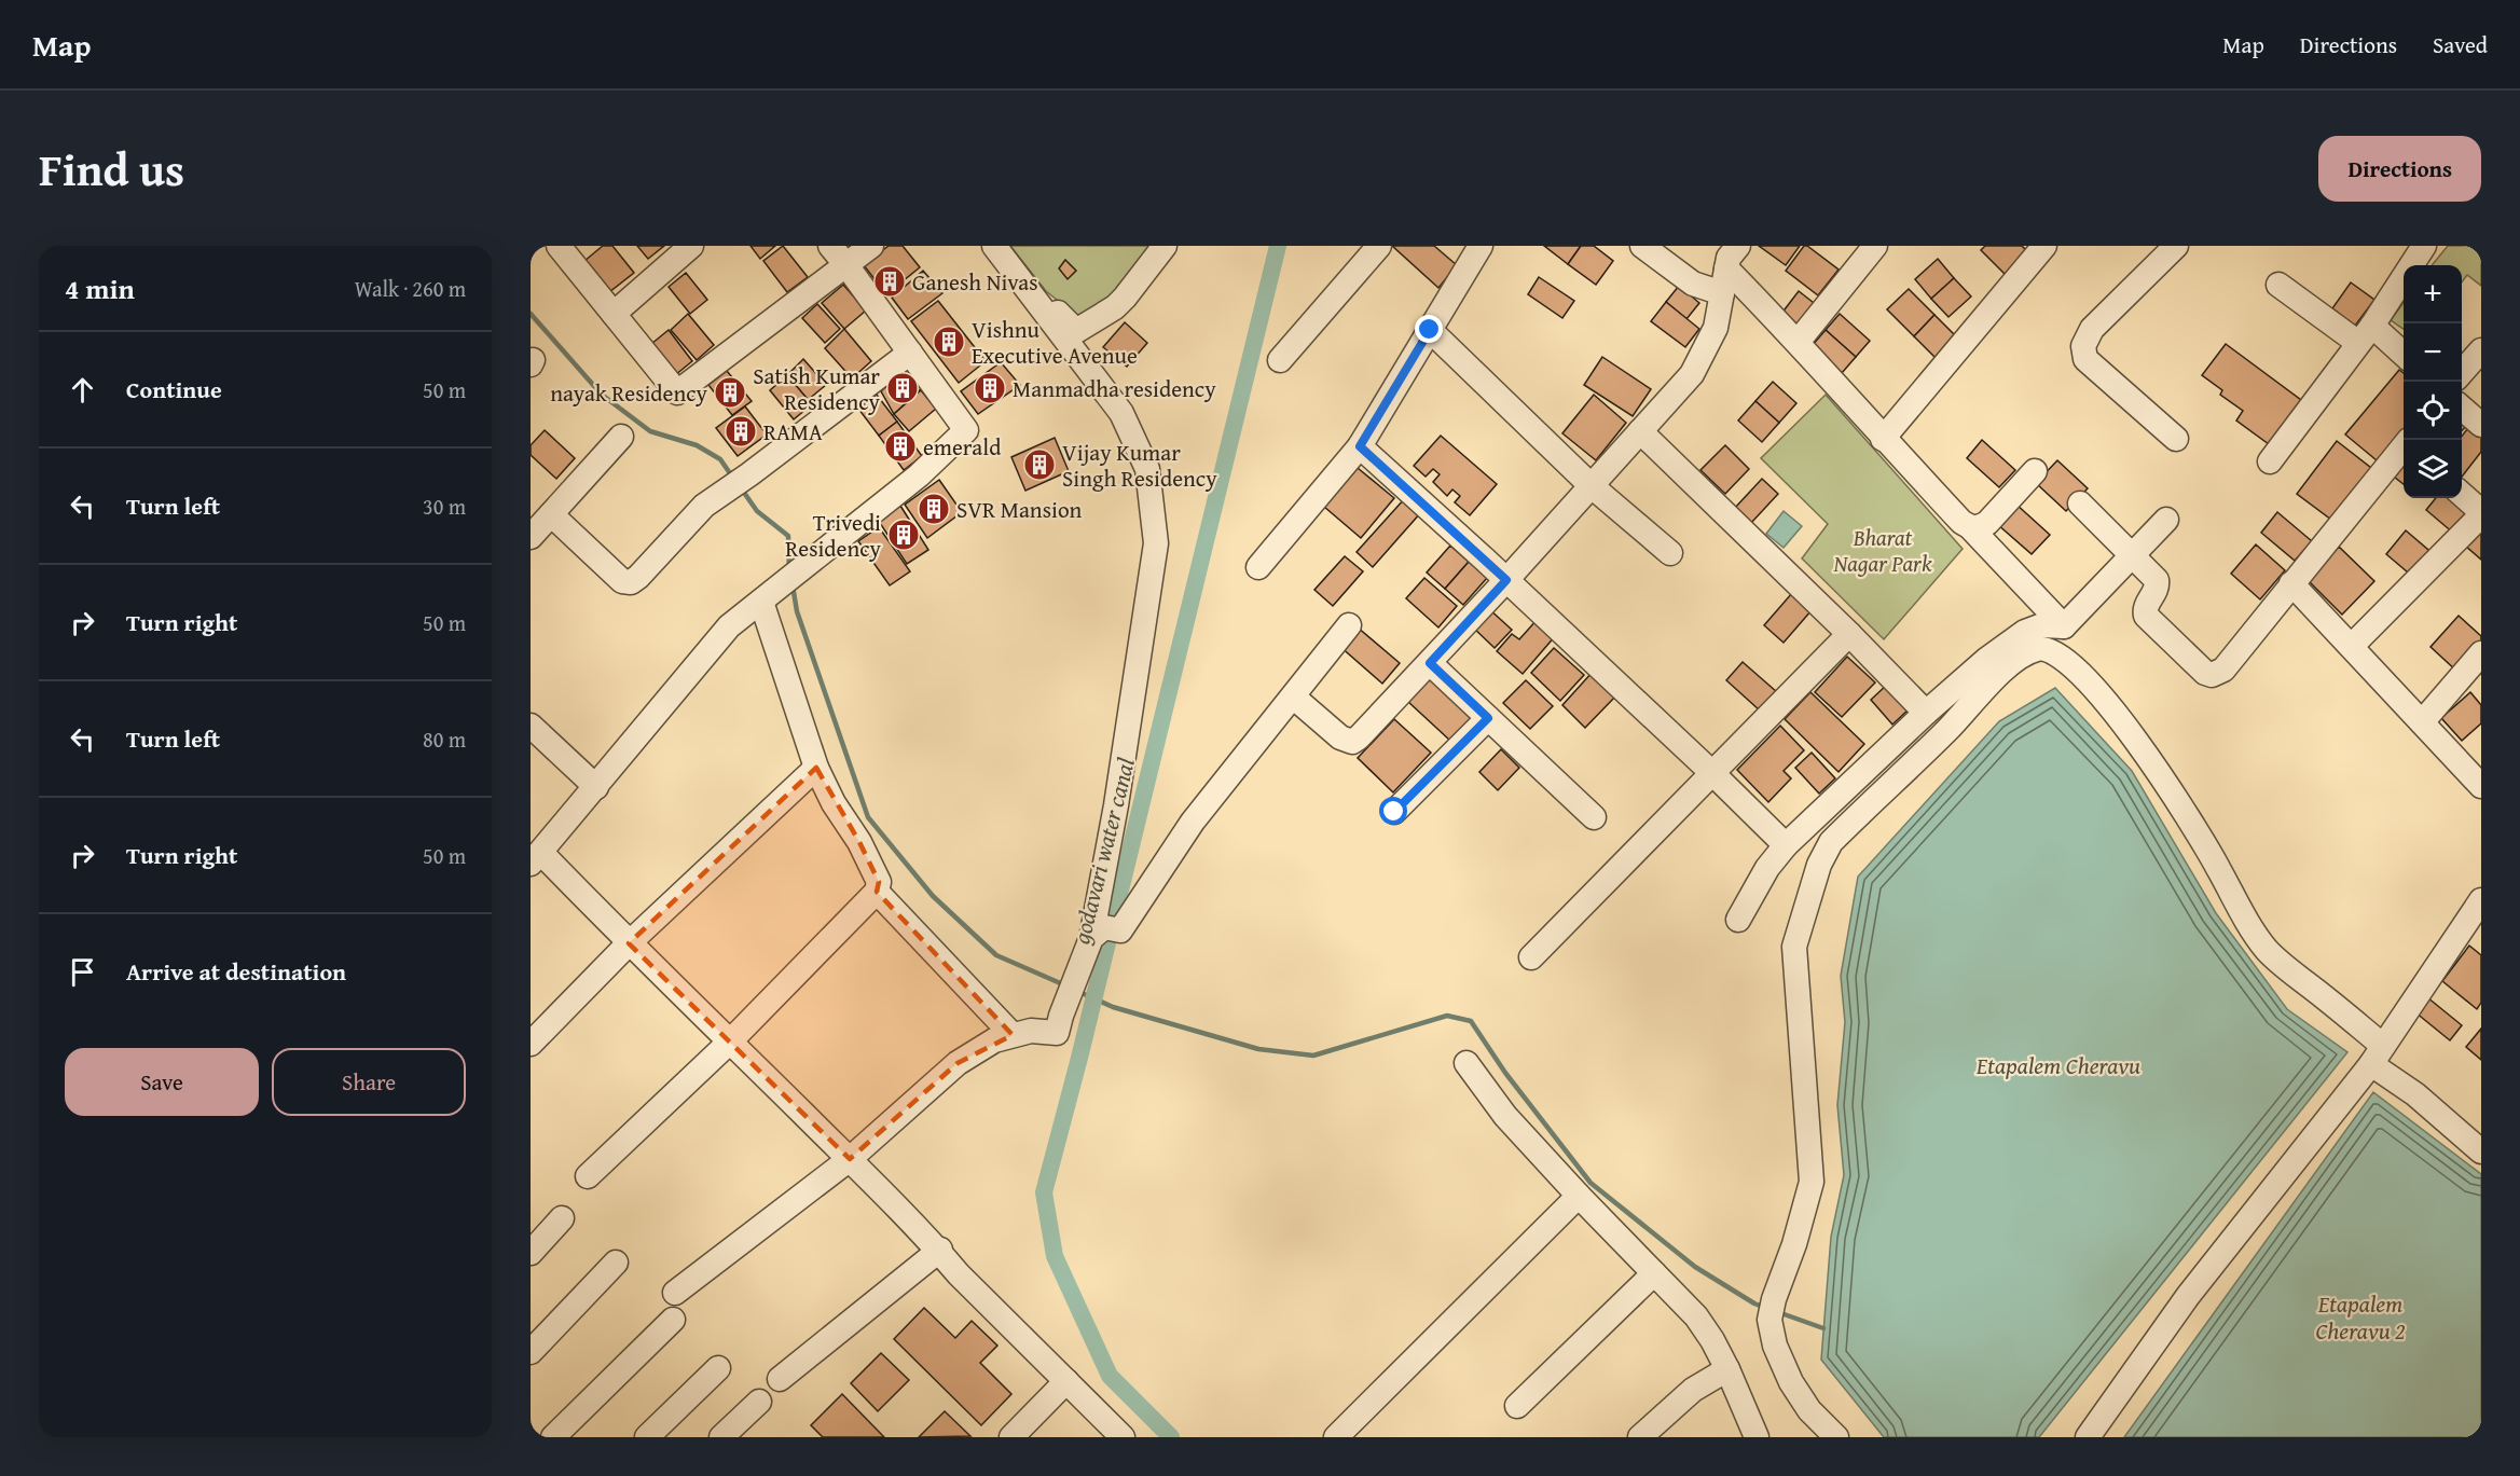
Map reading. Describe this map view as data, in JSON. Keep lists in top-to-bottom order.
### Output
{
  "water": ["godavari water canal", "Etapalem Cheravu", "Etapalem Cheravu 2"],
  "parks": ["Bharat Nagar Park"],
  "places": {
    "building": [
      "Ganesh Nivas",
      "Vishnu Executive Avenue",
      "Satish Kumar Residency",
      "Manmadha residency",
      "nayak Residency",
      "RAMA",
      "emerald",
      "Vijay Kumar Singh Residency",
      "SVR Mansion",
      "Trivedi Residency"
    ]
  },
  "page": {
    "header": "Map",
    "nav": ["Map", "Directions", "Saved"],
    "title": "Find us",
    "buttons": [
      "Directions",
      ["Save", "Share"]
    ],
    "heading": ["4 min", "Walk · 260 m"],
    "map_buttons": ["+", "−"],
    "list": [
      ["Continue", "50 m"],
      ["Turn left", "30 m"],
      ["Turn right", "50 m"],
      ["Turn left", "80 m"],
      ["Turn right", "50 m"],
      "Arrive at destination"
    ]
  }
}
